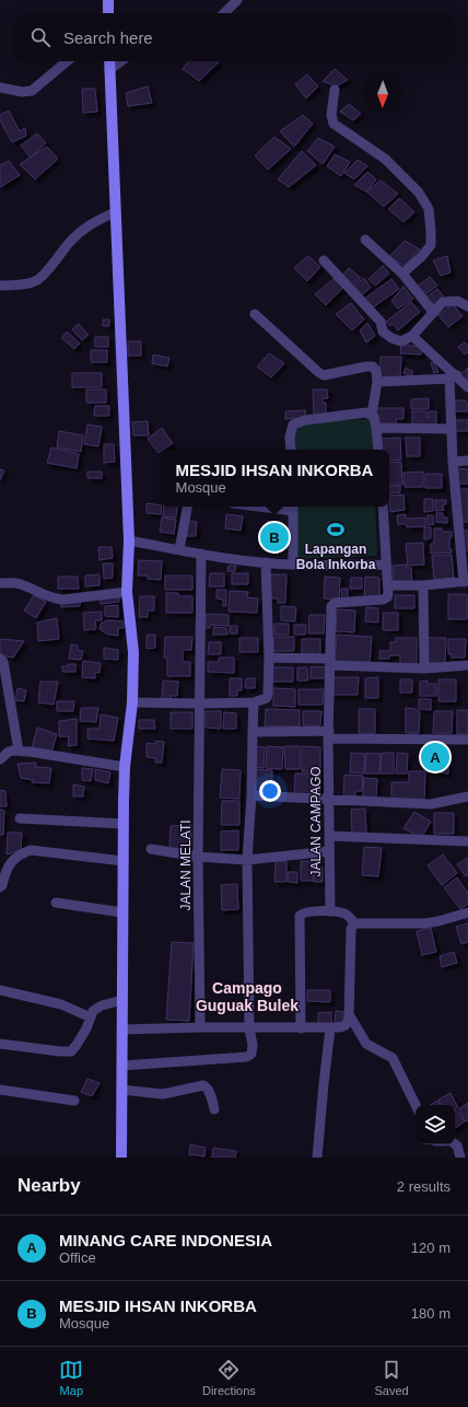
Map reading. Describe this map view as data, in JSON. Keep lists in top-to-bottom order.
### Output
{
  "streets": {
    "street": ["JALAN CAMPAGO", "JALAN MELATI"]
  },
  "districts": ["Campago Guguak Bulek"],
  "places": {
    "sports": ["Lapangan Bola Inkorba"]
  },
  "north": "bottom",
  "page": {
    "search": "Search here",
    "popup": ["MESJID IHSAN INKORBA", "Mosque"],
    "pins": ["B", "A"],
    "heading": ["Nearby", "2 results"],
    "list": [
      {
        "mark": "A",
        "name": "MINANG CARE INDONESIA",
        "note": "Office",
        "value": "120 m"
      },
      {
        "mark": "B",
        "name": "MESJID IHSAN INKORBA",
        "note": "Mosque",
        "value": "180 m"
      }
    ],
    "nav": ["Map", "Directions", "Saved"]
  }
}
